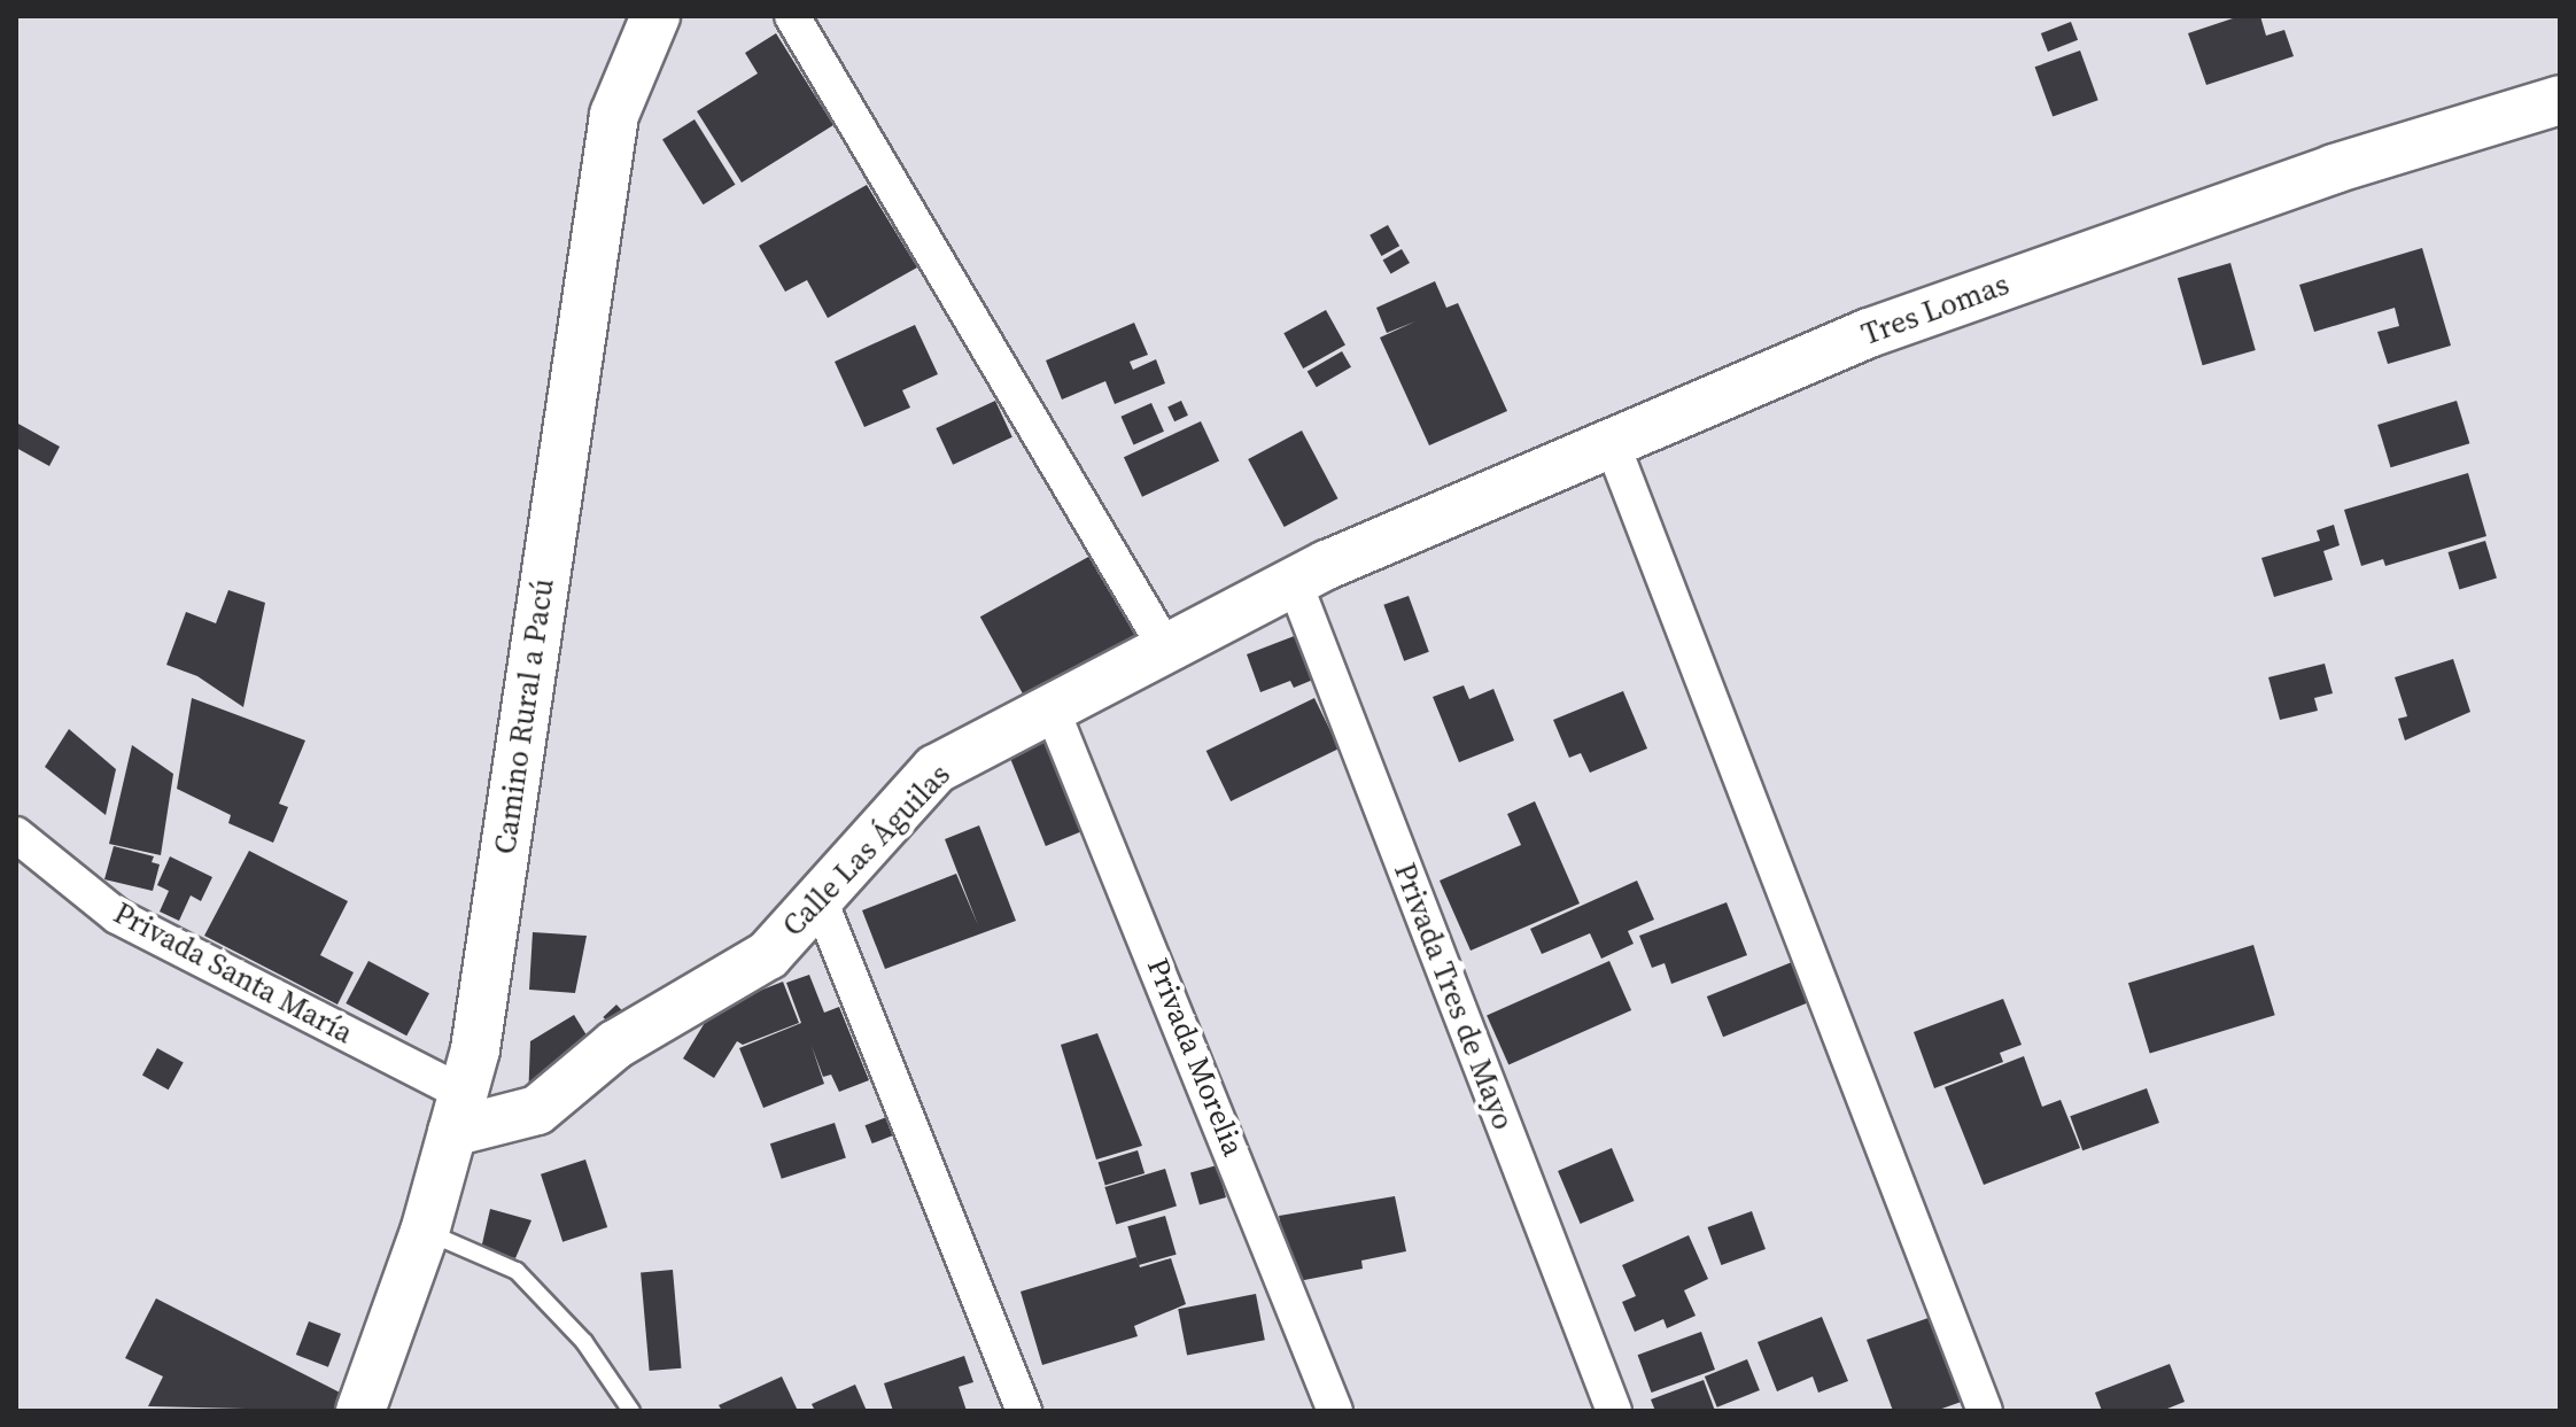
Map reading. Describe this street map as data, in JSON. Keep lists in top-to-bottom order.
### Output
{
  "streets": {
    "street": [
      "Tres Lomas",
      "Camino Rural a Pacú",
      "Calle Las Águilas",
      "Privada Santa María",
      "Privada Tres de Mayo",
      "Privada Morelia"
    ]
  },
  "crossings": [
    ["Tres Lomas", "Calle Las Águilas"],
    ["Tres Lomas", "Privada Tres de Mayo"],
    ["Camino Rural a Pacú", "Calle Las Águilas"],
    ["Camino Rural a Pacú", "Privada Santa María"],
    ["Calle Las Águilas", "Privada Santa María"],
    ["Calle Las Águilas", "Privada Tres de Mayo"],
    ["Calle Las Águilas", "Privada Morelia"]
  ]
}
